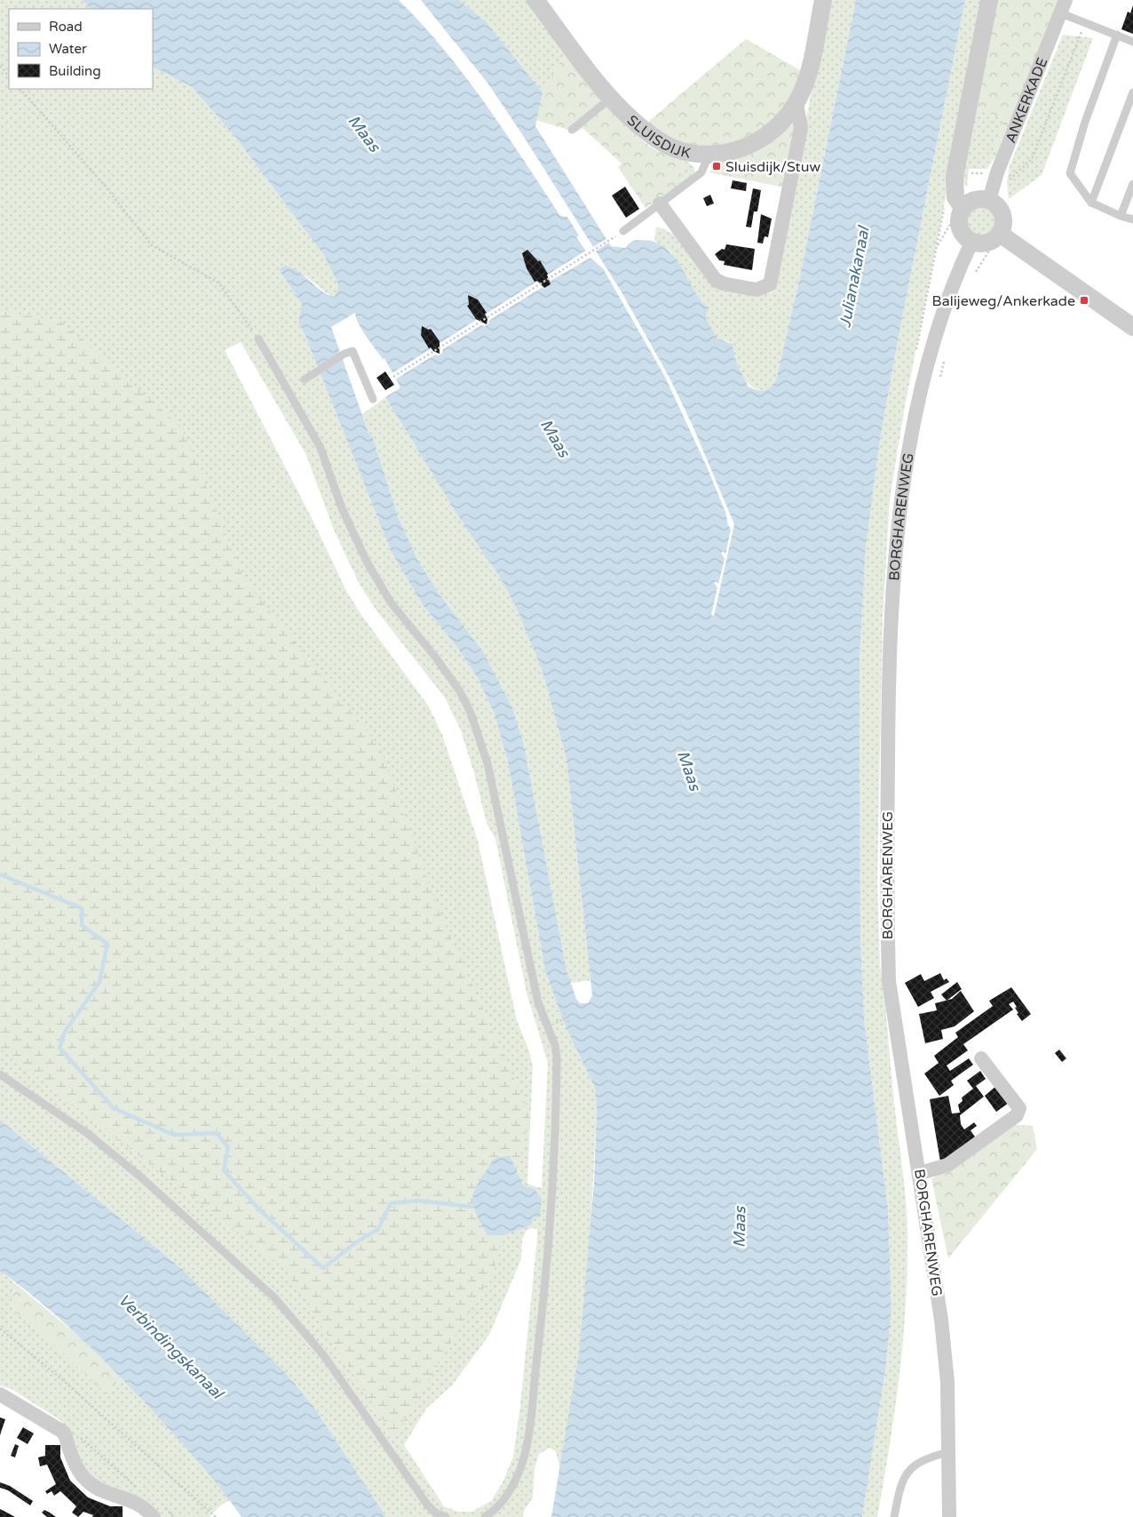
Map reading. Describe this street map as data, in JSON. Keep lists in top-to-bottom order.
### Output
{
  "streets": {
    "street": ["ANKERKADE", "SLUISDIJK", "BORGHARENWEG"]
  },
  "crossings": [
    ["ANKERKADE", "BORGHARENWEG"]
  ],
  "water": ["Maas", "Julianakanaal", "Verbindingskanaal"],
  "places": {
    "transit": ["Sluisdijk/Stuw", "Balijeweg/Ankerkade"]
  },
  "legend": ["Road", "Water", "Building"]
}
